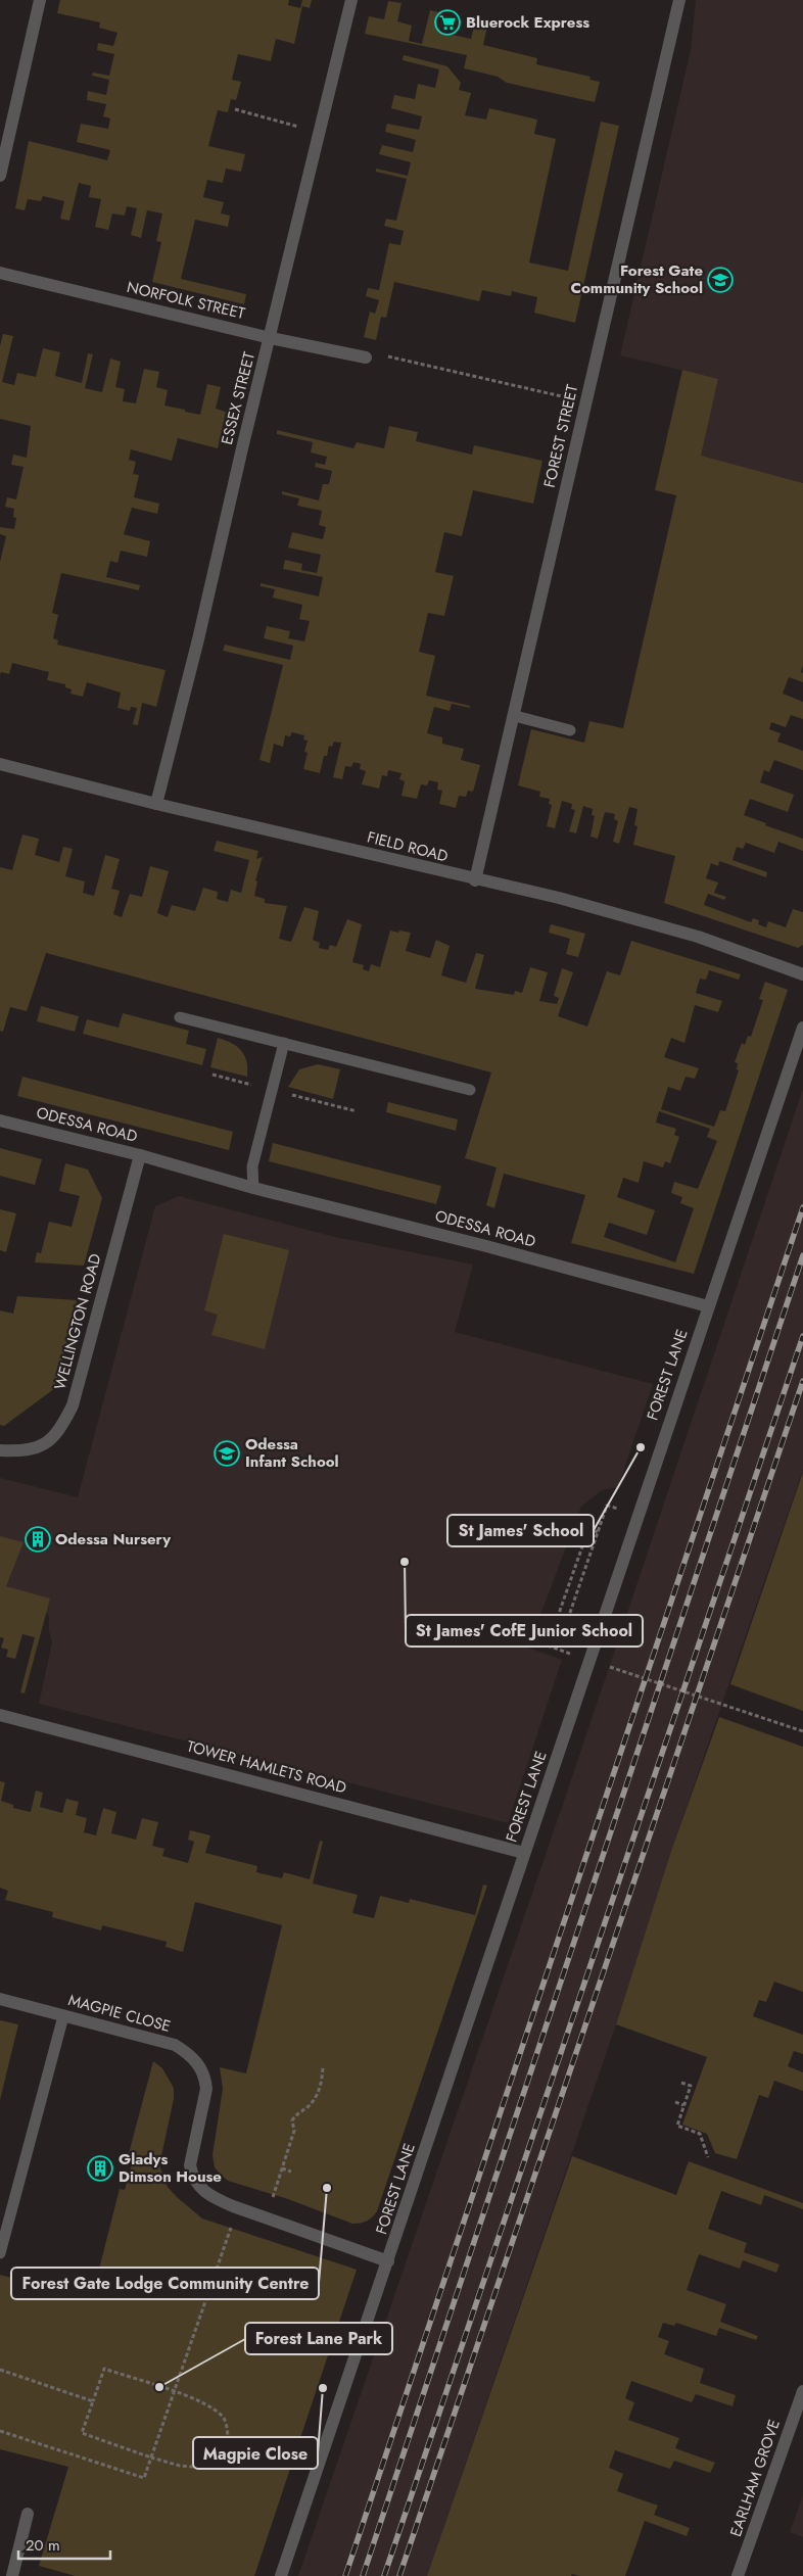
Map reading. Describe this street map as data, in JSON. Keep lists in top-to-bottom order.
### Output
{
  "streets": {
    "street": [
      "NORFOLK STREET",
      "ESSEX STREET",
      "FOREST STREET",
      "FIELD ROAD",
      "ODESSA ROAD",
      "WELLINGTON ROAD",
      "FOREST LANE",
      "TOWER HAMLETS ROAD",
      "MAGPIE CLOSE",
      "EARLHAM GROVE"
    ]
  },
  "crossings": [
    ["NORFOLK STREET", "ESSEX STREET"],
    ["ESSEX STREET", "FIELD ROAD"],
    ["FOREST STREET", "FIELD ROAD"],
    ["ODESSA ROAD", "WELLINGTON ROAD"],
    ["ODESSA ROAD", "FOREST LANE"],
    ["FOREST LANE", "TOWER HAMLETS ROAD"],
    ["FOREST LANE", "MAGPIE CLOSE"]
  ],
  "places": {
    "supermarket": ["Bluerock Express"],
    "school or university": ["Forest Gate Community School", "Odessa Infant School"],
    "other": [
      "St James' School",
      "St James' CofE Junior School",
      "Forest Gate Lodge Community Centre",
      "Forest Lane Park",
      "Magpie Close"
    ],
    "building": ["Odessa Nursery", "Gladys Dimson House"]
  },
  "scale_bar": "20 m"
}
